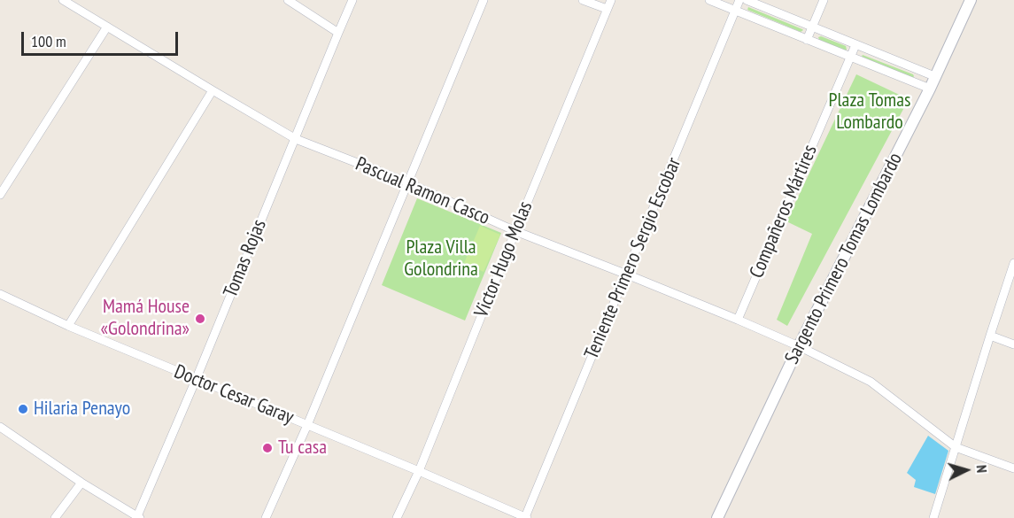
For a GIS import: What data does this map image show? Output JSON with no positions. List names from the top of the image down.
{
  "streets": {
    "street": [
      "Pascual Ramon Casco",
      "Compañeros Mártires",
      "Tomas Rojas",
      "Teniente Primero Sergio Escobar",
      "Sargento Primero Tomas Lombardo",
      "Victor Hugo Molas",
      "Doctor Cesar Garay"
    ]
  },
  "crossings": [
    ["Pascual Ramon Casco", "Compañeros Mártires"],
    ["Pascual Ramon Casco", "Tomas Rojas"],
    ["Pascual Ramon Casco", "Teniente Primero Sergio Escobar"],
    ["Pascual Ramon Casco", "Sargento Primero Tomas Lombardo"],
    ["Pascual Ramon Casco", "Victor Hugo Molas"],
    ["Tomas Rojas", "Doctor Cesar Garay"],
    ["Teniente Primero Sergio Escobar", "Doctor Cesar Garay"],
    ["Victor Hugo Molas", "Doctor Cesar Garay"]
  ],
  "parks": ["Plaza Tomas Lombardo", "Plaza Villa Golondrina"],
  "places": ["Mamá House «Golondrina»", "Hilaria Penayo", "Tu casa"],
  "scale_bar": "100 m",
  "north": "right"
}
